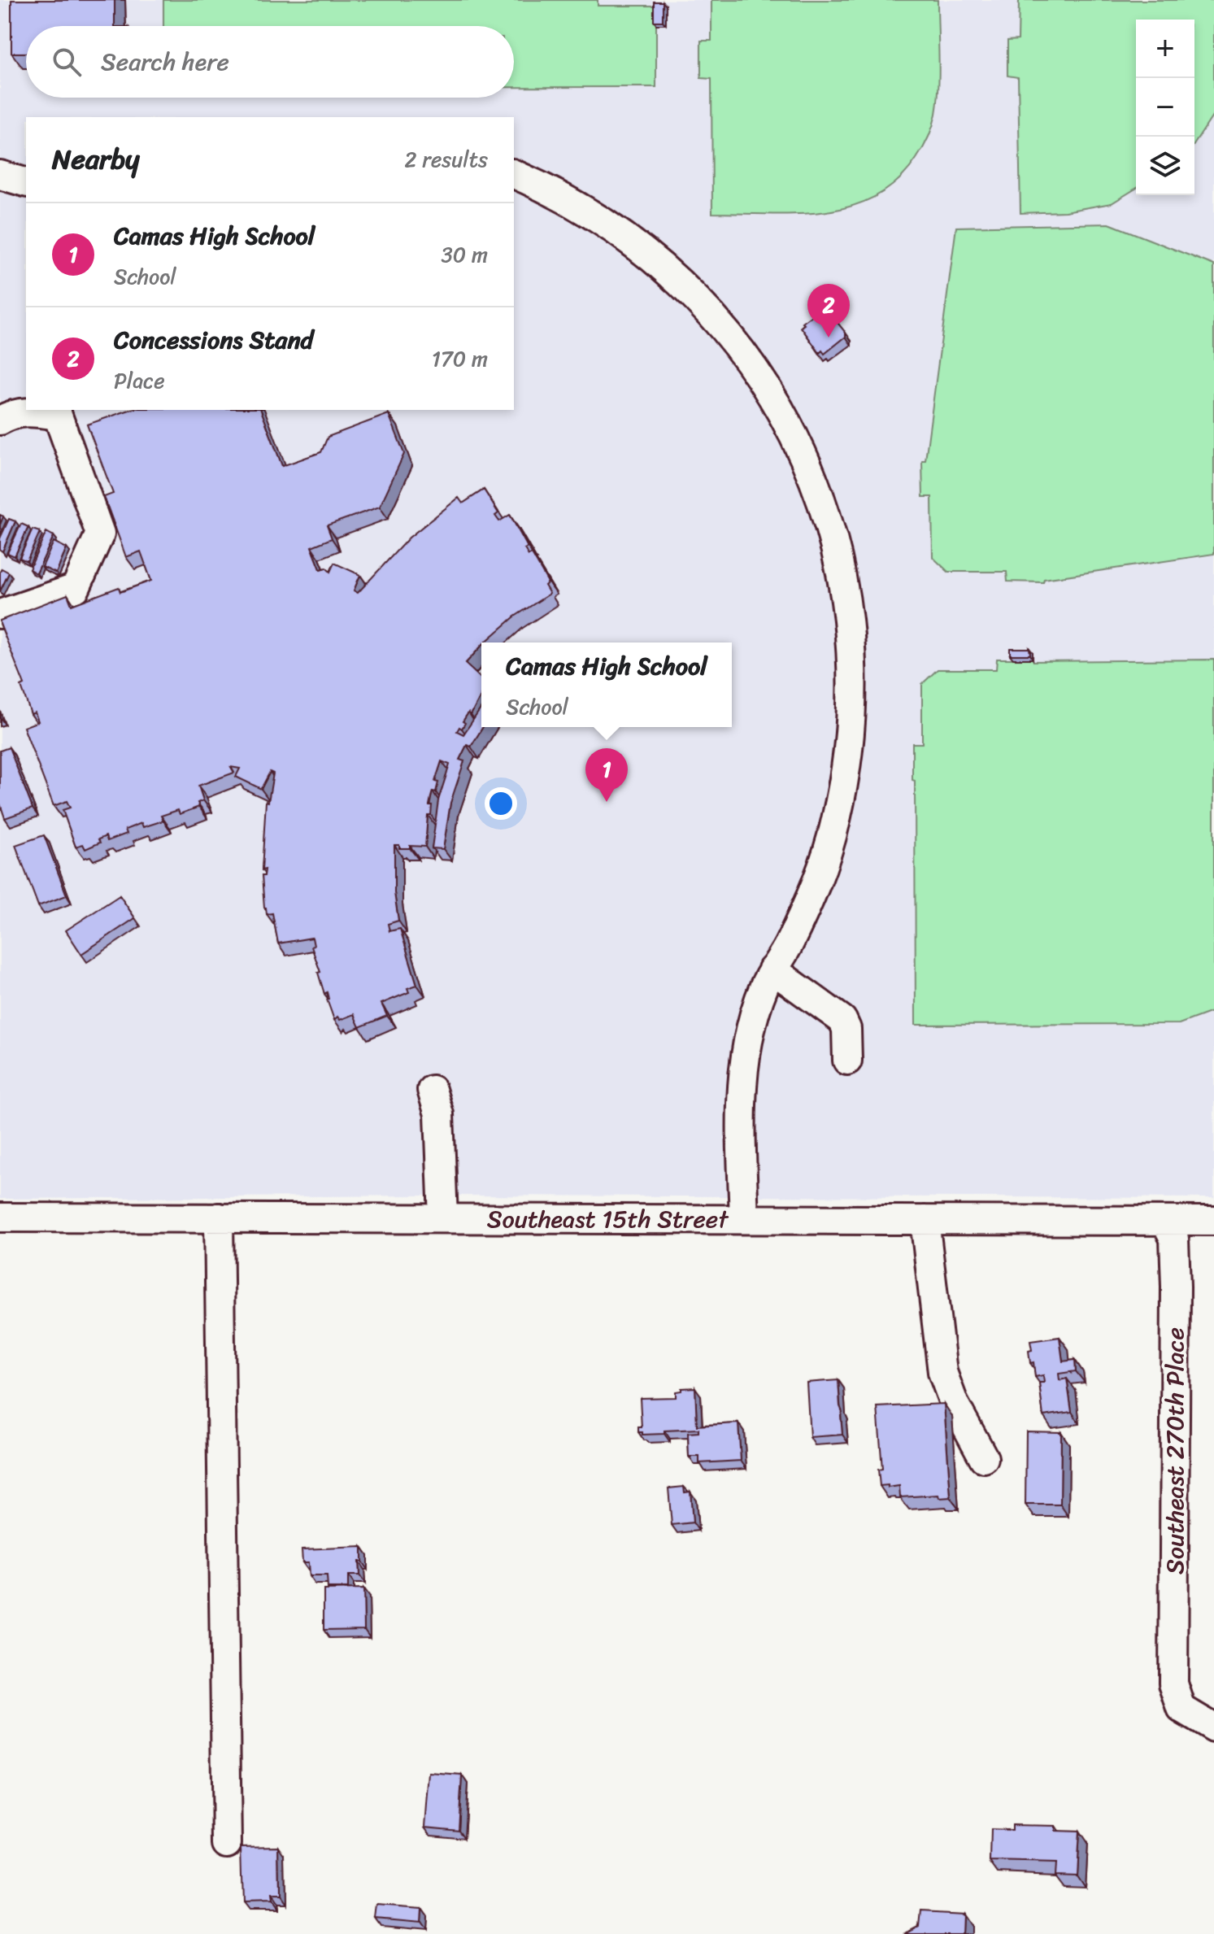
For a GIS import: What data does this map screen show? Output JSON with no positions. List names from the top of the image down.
{
  "streets": {
    "street": ["Southeast 15th Street", "Southeast 270th Place"]
  },
  "crossings": [
    ["Southeast 15th Street", "Southeast 270th Place"]
  ],
  "page": {
    "map_buttons": ["+", "−"],
    "search": "Search here",
    "heading": ["Nearby", "2 results"],
    "list": [
      {
        "mark": "1",
        "name": "Camas High School",
        "note": "School",
        "value": "30 m"
      },
      {
        "mark": "2",
        "name": "Concessions Stand",
        "note": "Place",
        "value": "170 m"
      }
    ],
    "pins": ["2", "1"],
    "popup": ["Camas High School", "School"]
  }
}
